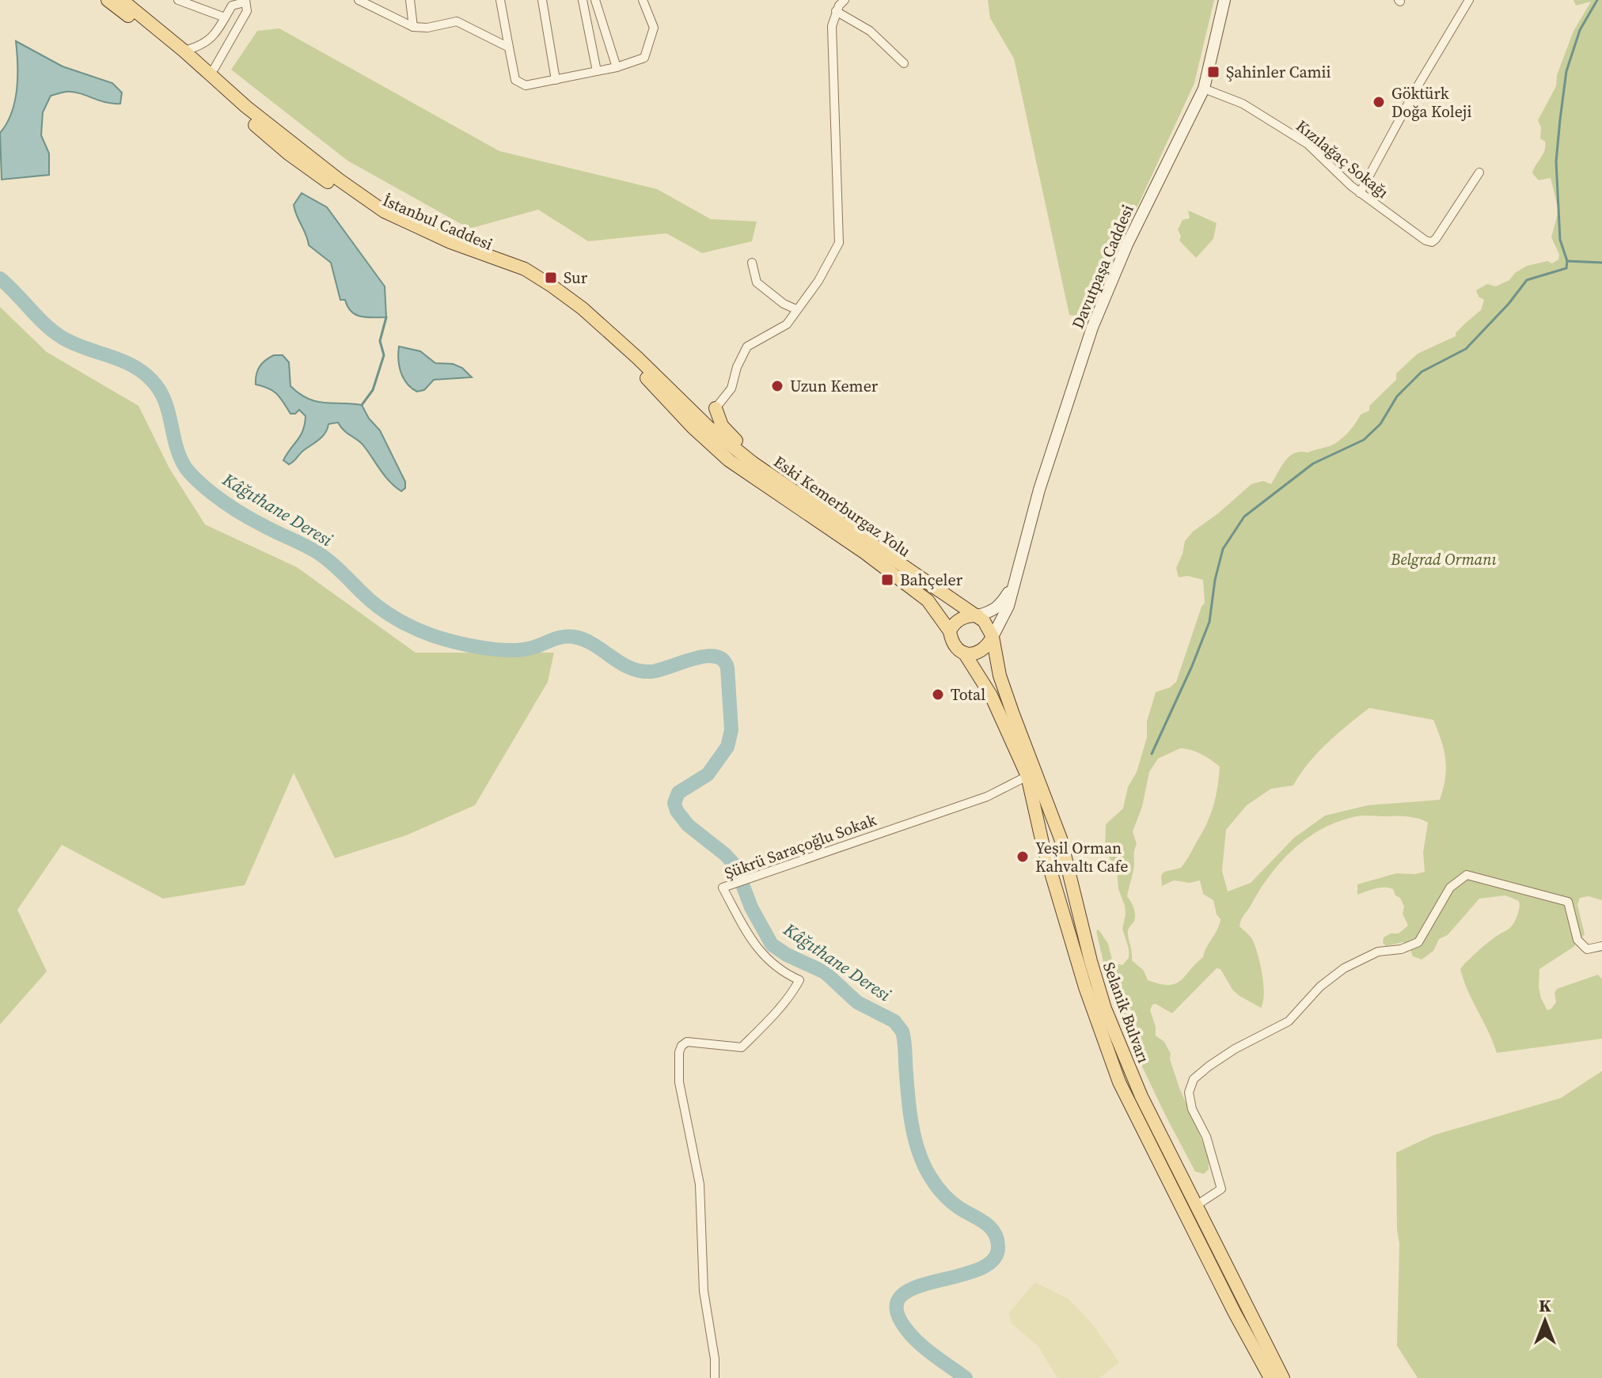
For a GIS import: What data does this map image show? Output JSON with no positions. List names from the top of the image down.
{
  "streets": {
    "main road": ["İstanbul Caddesi", "Eski Kemerburgaz Yolu", "Selanik Bulvarı"],
    "street": ["Kızılağaç Sokağı", "Davutpaşa Caddesi", "Şükrü Saraçoğlu Sokak"]
  },
  "crossings": [
    ["Kızılağaç Sokağı", "Davutpaşa Caddesi"],
    ["İstanbul Caddesi", "Eski Kemerburgaz Yolu"],
    ["Davutpaşa Caddesi", "Eski Kemerburgaz Yolu"],
    ["Davutpaşa Caddesi", "Selanik Bulvarı"],
    ["Eski Kemerburgaz Yolu", "Selanik Bulvarı"],
    ["Şükrü Saraçoğlu Sokak", "Selanik Bulvarı"]
  ],
  "water": ["Kâğıthane Deresi"],
  "parks": ["Belgrad Ormanı"],
  "places": {
    "transit": ["Şahinler Camii", "Sur", "Bahçeler"],
    "other": [
      "Göktürk Doğa Koleji",
      "Uzun Kemer",
      "Total",
      "Yeşil Orman Kahvaltı Cafe"
    ]
  },
  "north": "top"
}
